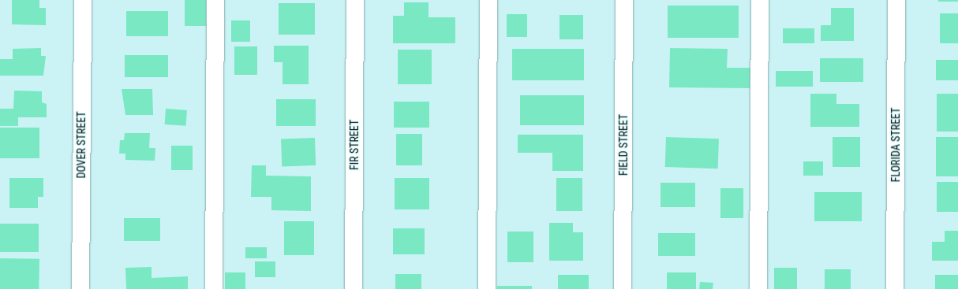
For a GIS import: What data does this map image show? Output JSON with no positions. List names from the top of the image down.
{
  "streets": {
    "street": [
      "DOVER STREET",
      "FIR STREET",
      "FIELD STREET",
      "FLORIDA STREET"
    ]
  }
}
